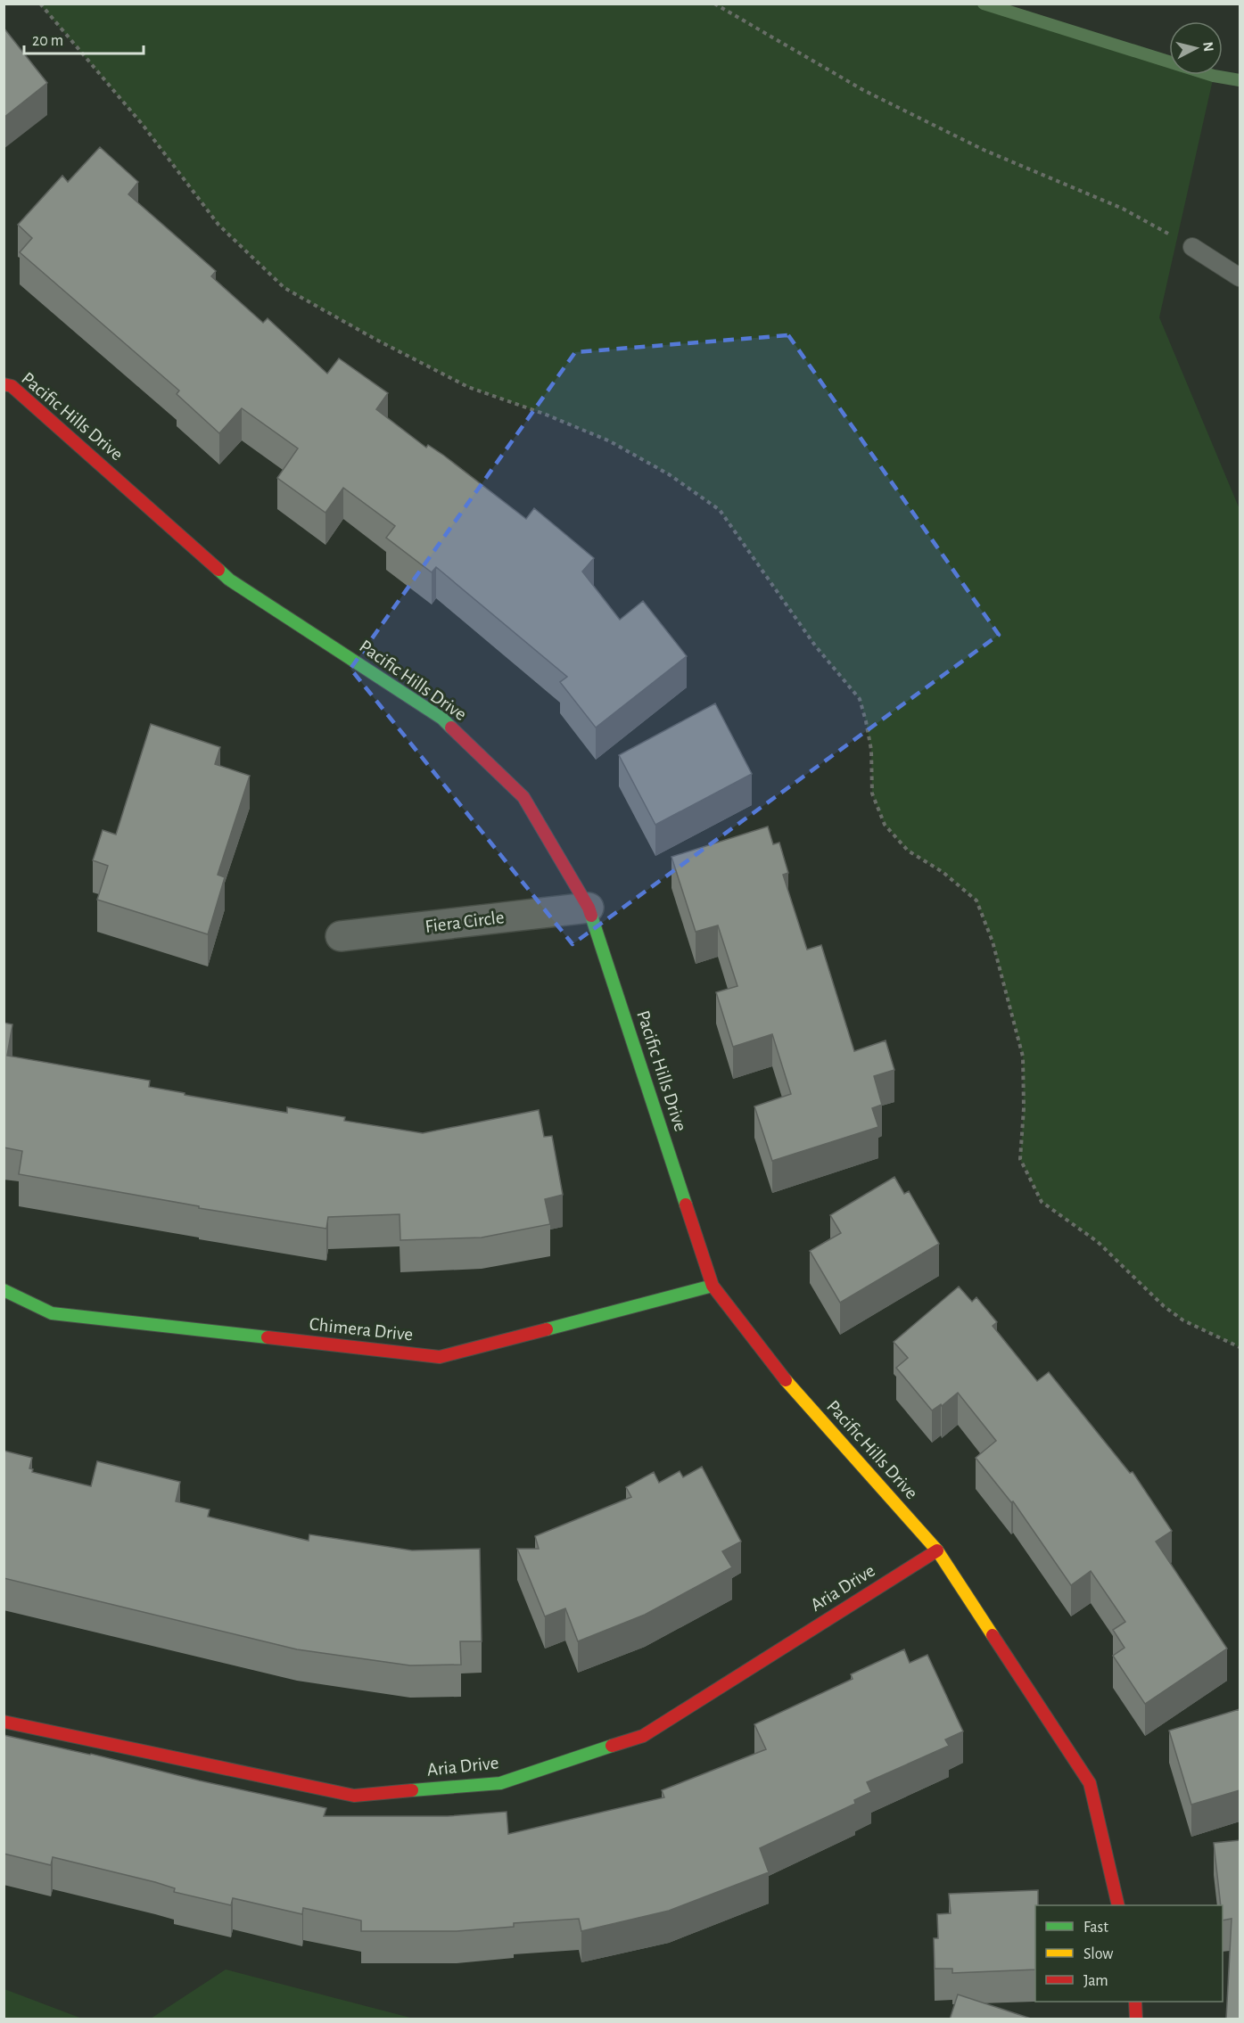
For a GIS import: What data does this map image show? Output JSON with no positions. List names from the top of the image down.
{
  "streets": {
    "street": [
      "Pacific Hills Drive",
      "Fiera Circle",
      "Chimera Drive",
      "Aria Drive"
    ]
  },
  "crossings": [
    ["Pacific Hills Drive", "Fiera Circle"],
    ["Pacific Hills Drive", "Chimera Drive"],
    ["Pacific Hills Drive", "Aria Drive"]
  ],
  "legend": ["Fast", "Slow", "Jam"],
  "scale_bar": "20 m",
  "north": "right"
}
